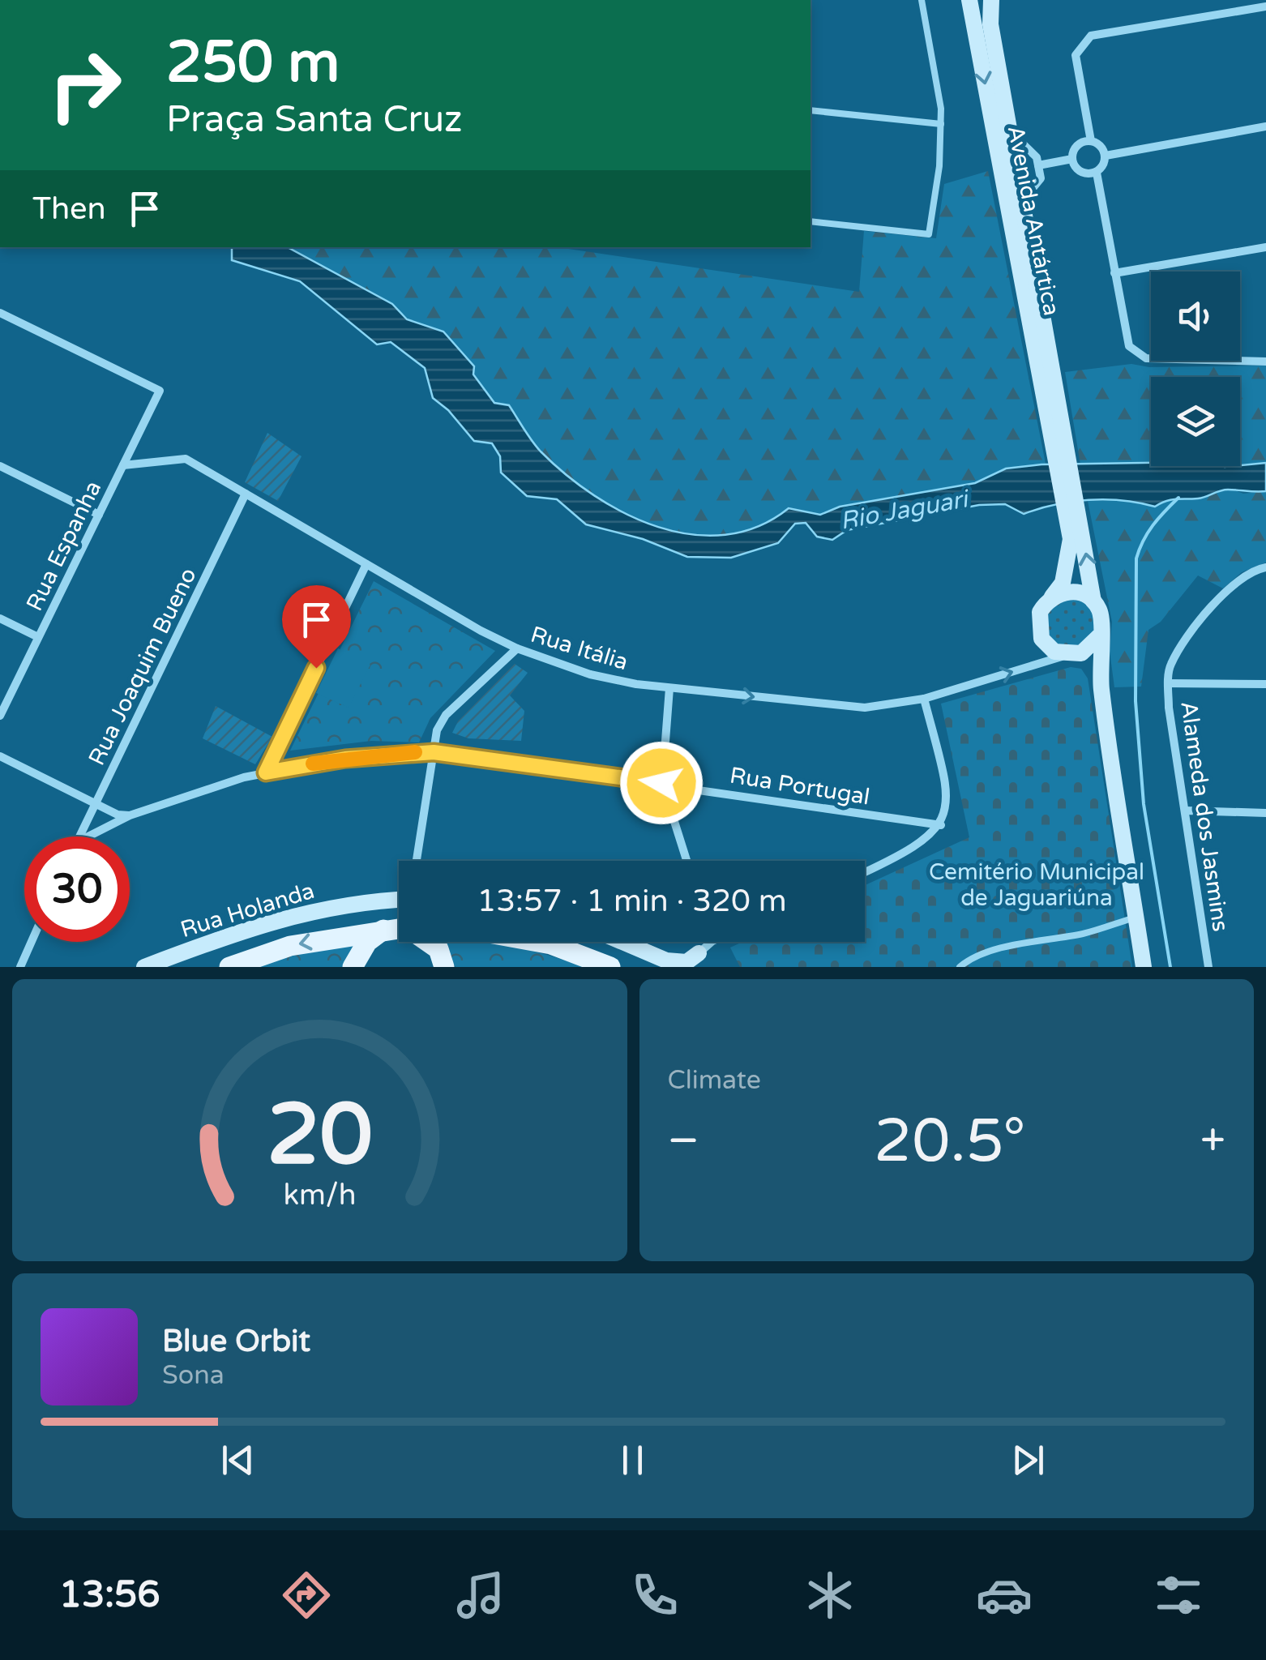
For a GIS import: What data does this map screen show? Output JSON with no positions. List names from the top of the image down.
{
  "streets": {
    "street": [
      "Avenida Antártica",
      "Rua Espanha",
      "Rua Itália",
      "Rua Joaquim Bueno",
      "Rua Portugal",
      "Alameda dos Jasmins",
      "Rua Holanda"
    ]
  },
  "crossings": [
    ["Rua Espanha", "Rua Itália"],
    ["Rua Itália", "Rua Joaquim Bueno"]
  ],
  "one_way": ["Rua Itália"],
  "water": ["Rio Jaguari"],
  "parks": ["Cemitério Municipal de Jaguariúna"],
  "page": {
    "turn": ["250 m", "Praça Santa Cruz"],
    "then": "Then",
    "limit": "30",
    "trip": "13:57 · 1 min · 320 m",
    "tile": "Climate",
    "heat": ["−", "20.5°", "+"],
    "song": ["Blue Orbit", "Sona"],
    "tabs": "13:56",
    "gauge": ["20", "km/h"]
  }
}
